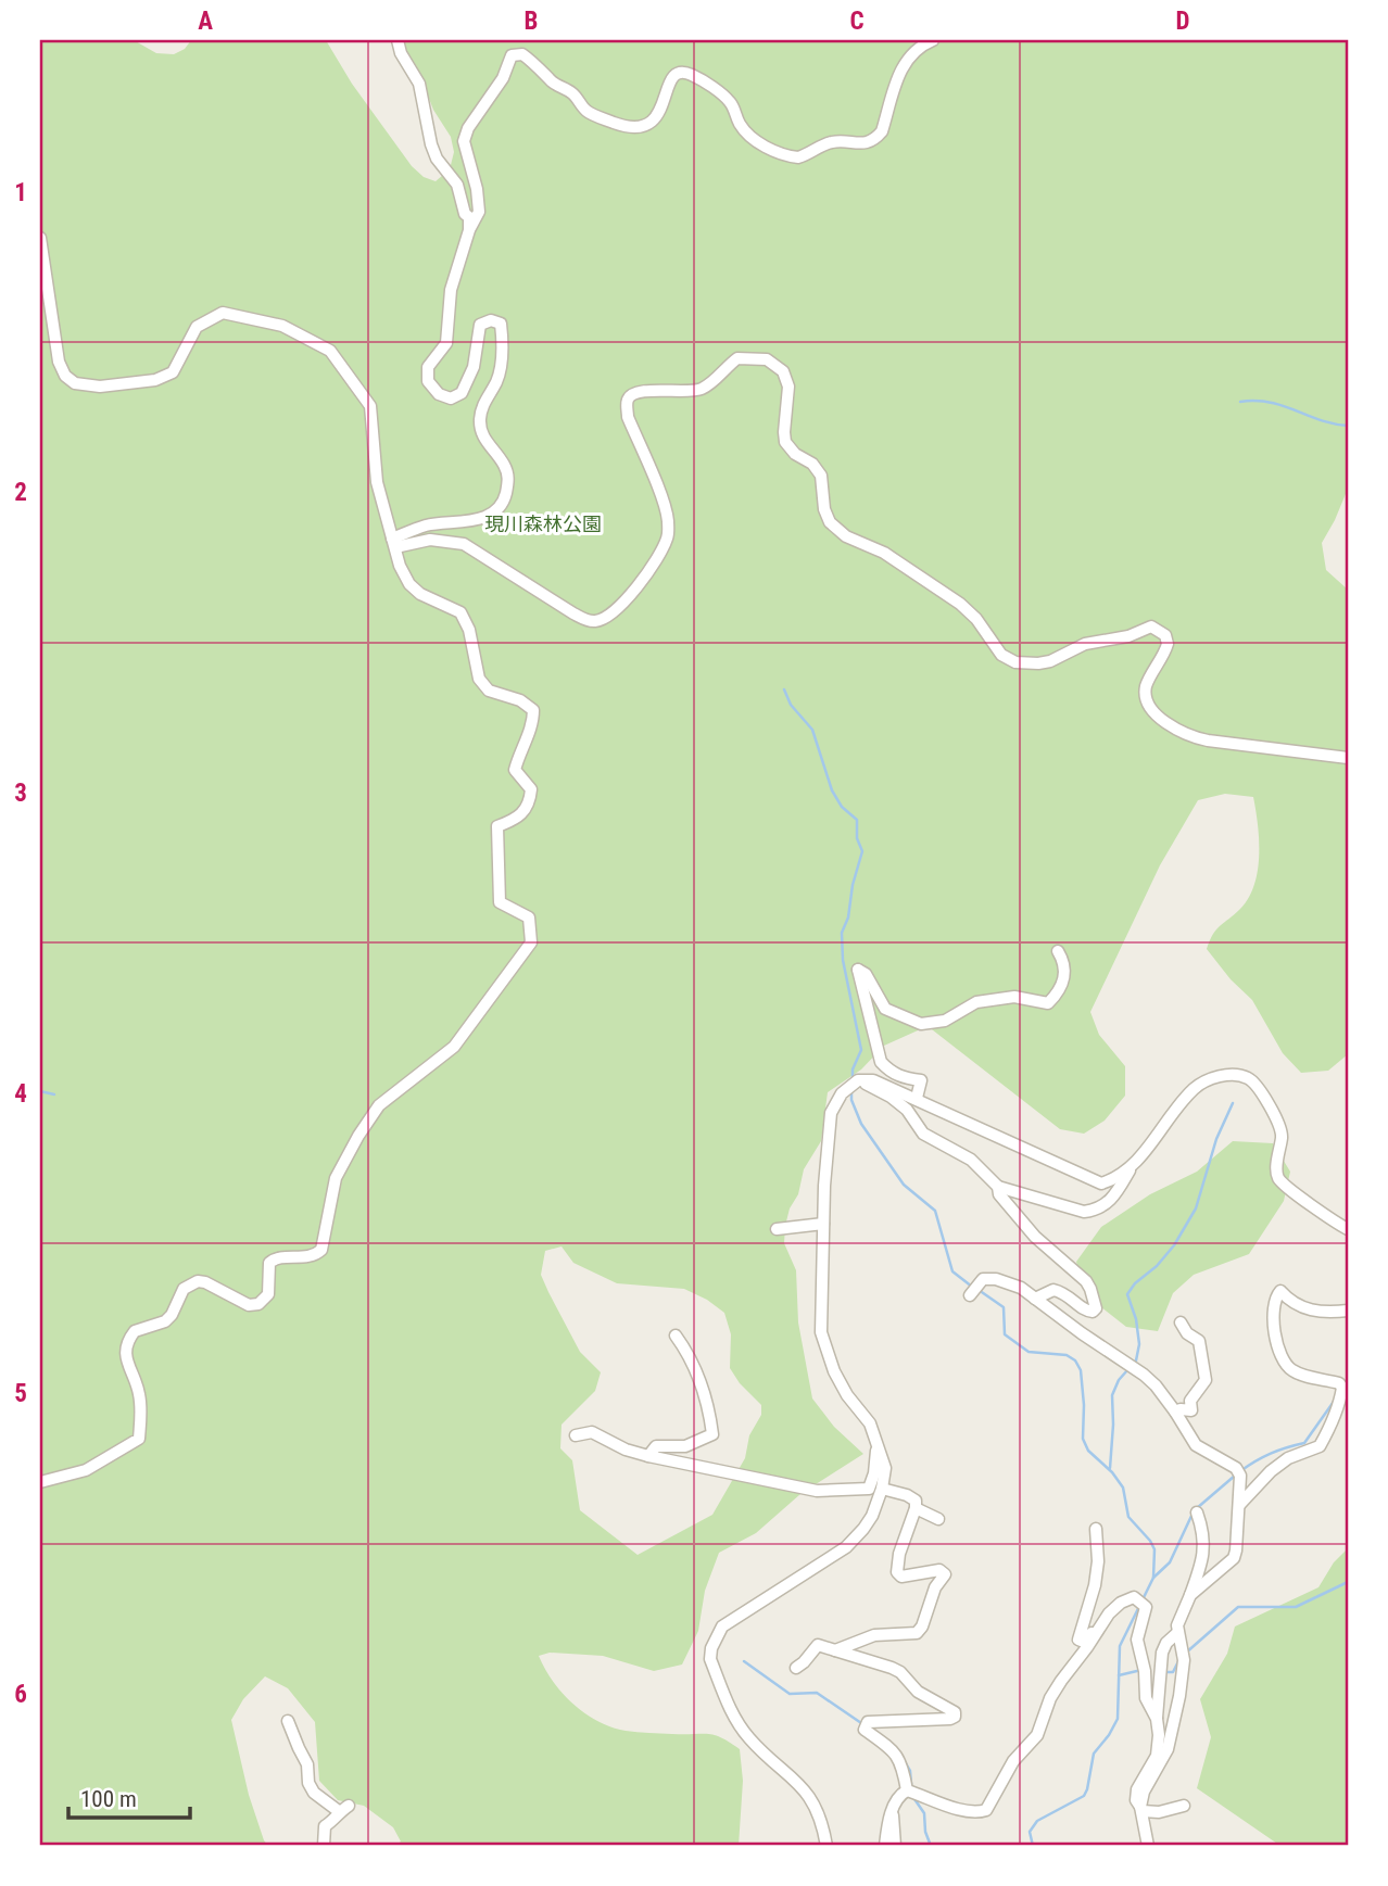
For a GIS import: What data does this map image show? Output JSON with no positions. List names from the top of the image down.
{
  "parks": ["現川森林公園"],
  "scale_bar": "100 m",
  "grid": {
    "columns": [
      "A",
      "B",
      "C",
      "D"
    ],
    "rows": [
      "1",
      "2",
      "3",
      "4",
      "5",
      "6"
    ]
  }
}
